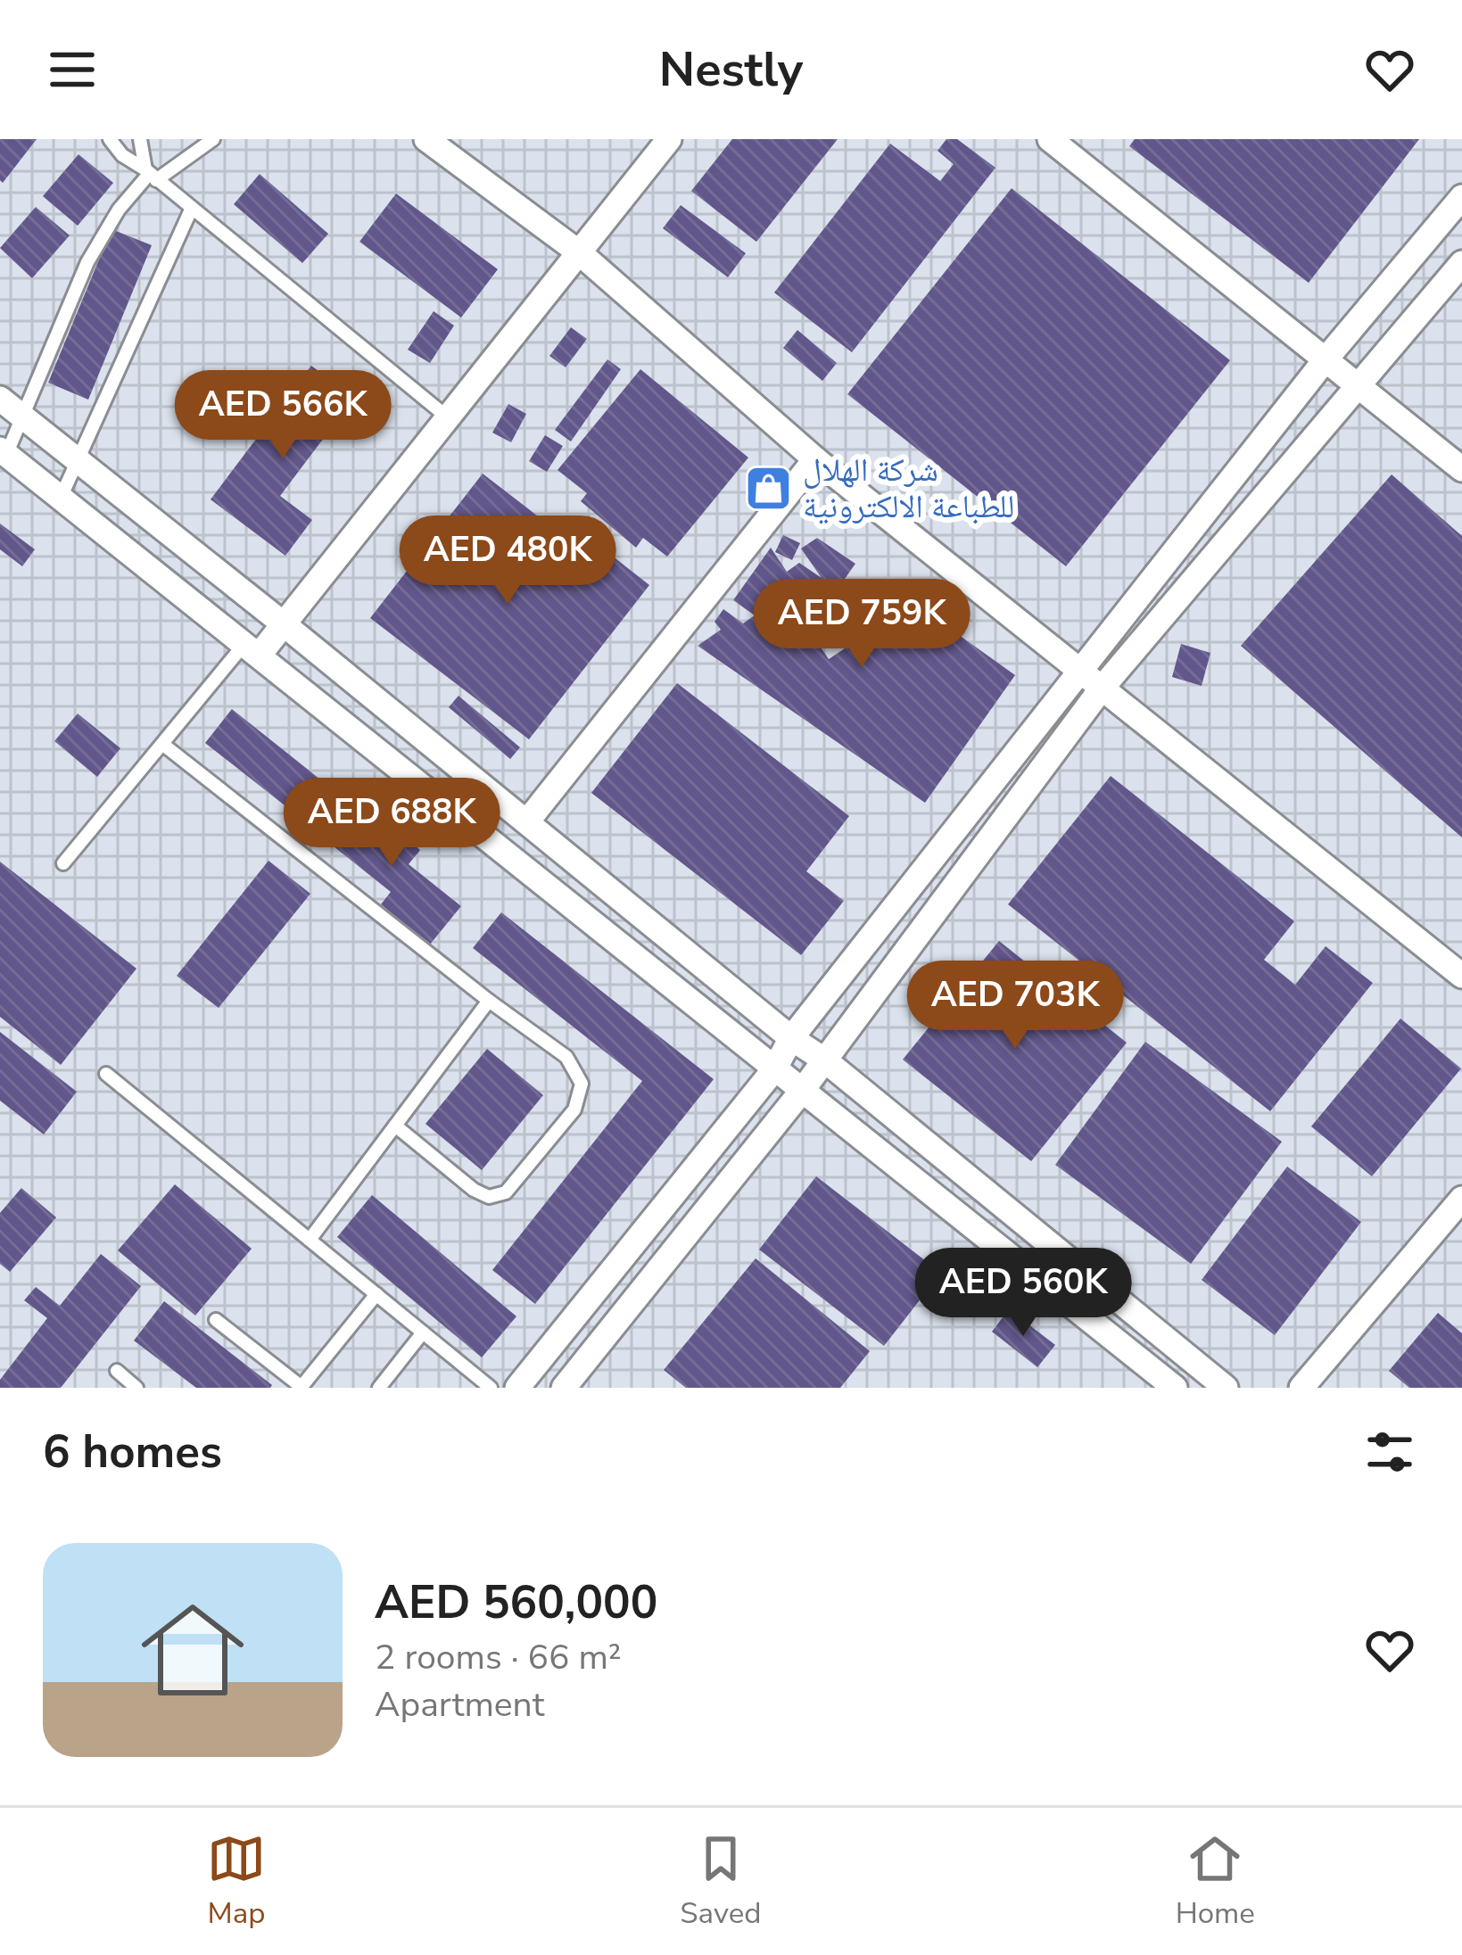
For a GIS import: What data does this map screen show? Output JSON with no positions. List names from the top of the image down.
{
  "places": {
    "shop": ["شركة الهلال للطباعة الالكترونية"]
  },
  "page": {
    "header": "Nestly",
    "price": [
      "AED 566K",
      "AED 480K",
      "AED 759K",
      "AED 688K",
      "AED 703K",
      "AED 560K"
    ],
    "heading": "6 homes",
    "list": [
      {
        "name": "AED 560,000",
        "note": "2 rooms · 66 m² · Apartment"
      }
    ],
    "tabs": ["Map", "Saved", "Home"]
  }
}
